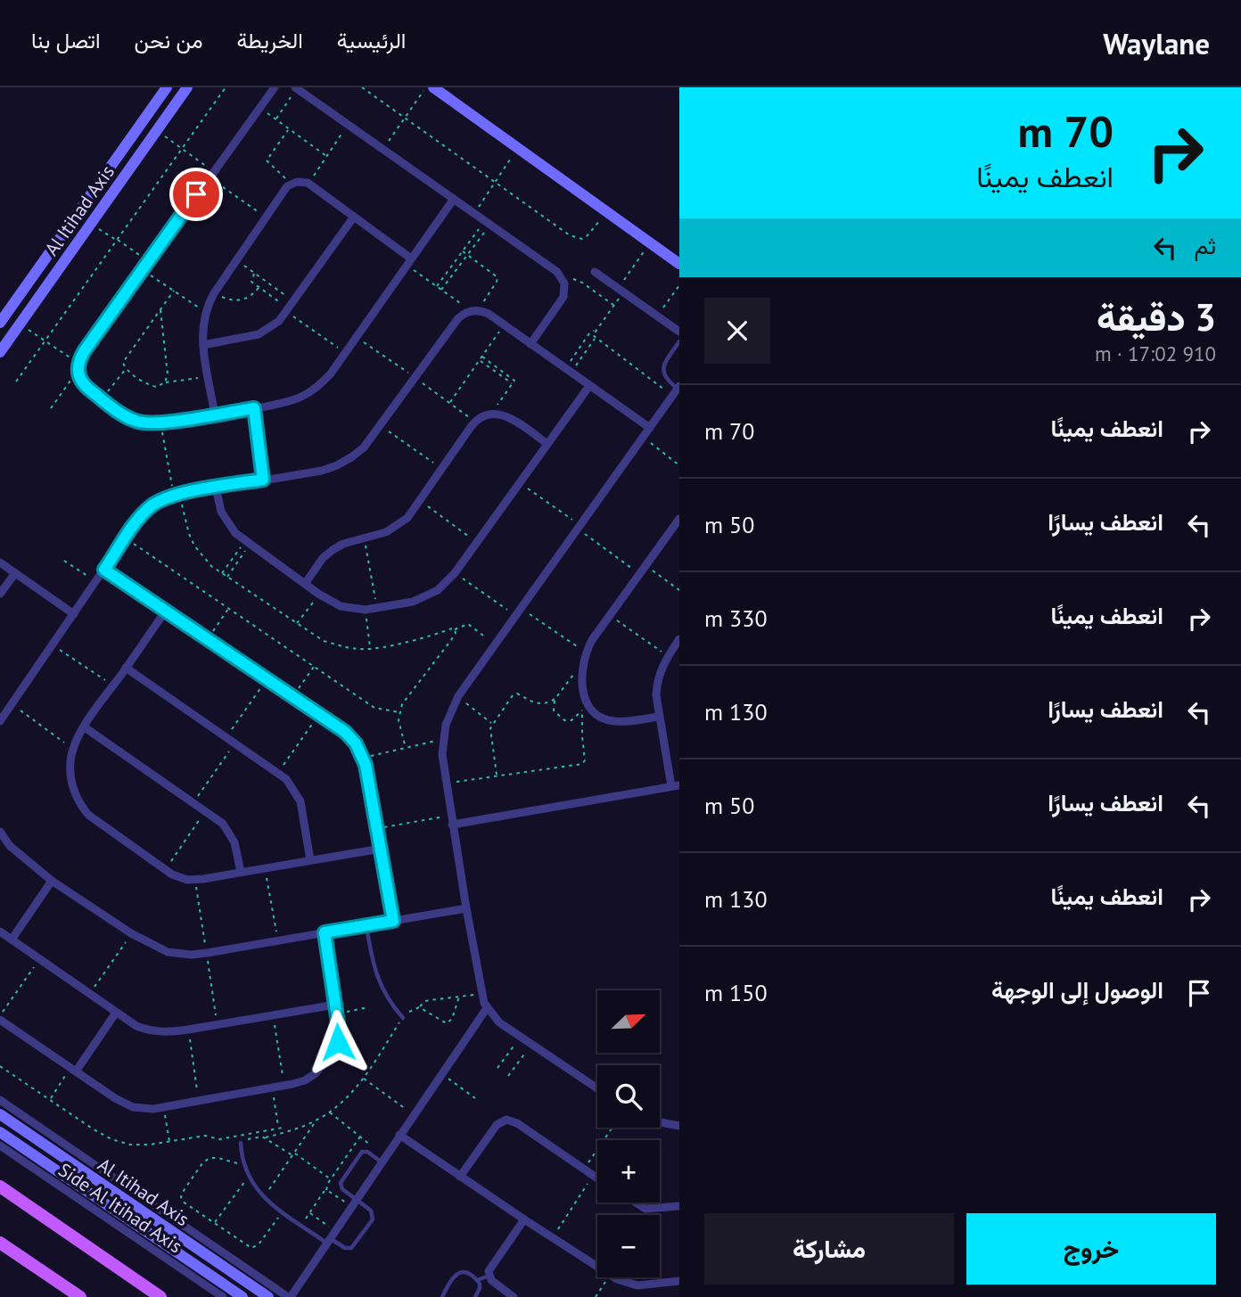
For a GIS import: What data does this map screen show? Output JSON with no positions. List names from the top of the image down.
{
  "streets": {
    "street": ["Al Itihad Axis", "Side Al Itihad Axis"]
  },
  "crossings": [
    ["Al Itihad Axis", "Side Al Itihad Axis"]
  ],
  "north": "top right",
  "page": {
    "header": "Waylane",
    "nav": [
      "الرئيسية",
      "الخريطة",
      "من نحن",
      "اتصل بنا"
    ],
    "turn": ["70 m", "انعطف يمينًا"],
    "then": "ثم",
    "heading": ["3 دقيقة", "910 m · 17:02"],
    "list": [
      {
        "name": "انعطف يمينًا",
        "value": "70 m"
      },
      {
        "name": "انعطف يسارًا",
        "value": "50 m"
      },
      {
        "name": "انعطف يمينًا",
        "value": "330 m"
      },
      {
        "name": "انعطف يسارًا",
        "value": "130 m"
      },
      {
        "name": "انعطف يسارًا",
        "value": "50 m"
      },
      {
        "name": "انعطف يمينًا",
        "value": "130 m"
      },
      {
        "name": "الوصول إلى الوجهة",
        "value": "150 m"
      }
    ],
    "map_buttons": ["+", "−"],
    "buttons": ["خروج", "مشاركة"]
  }
}
